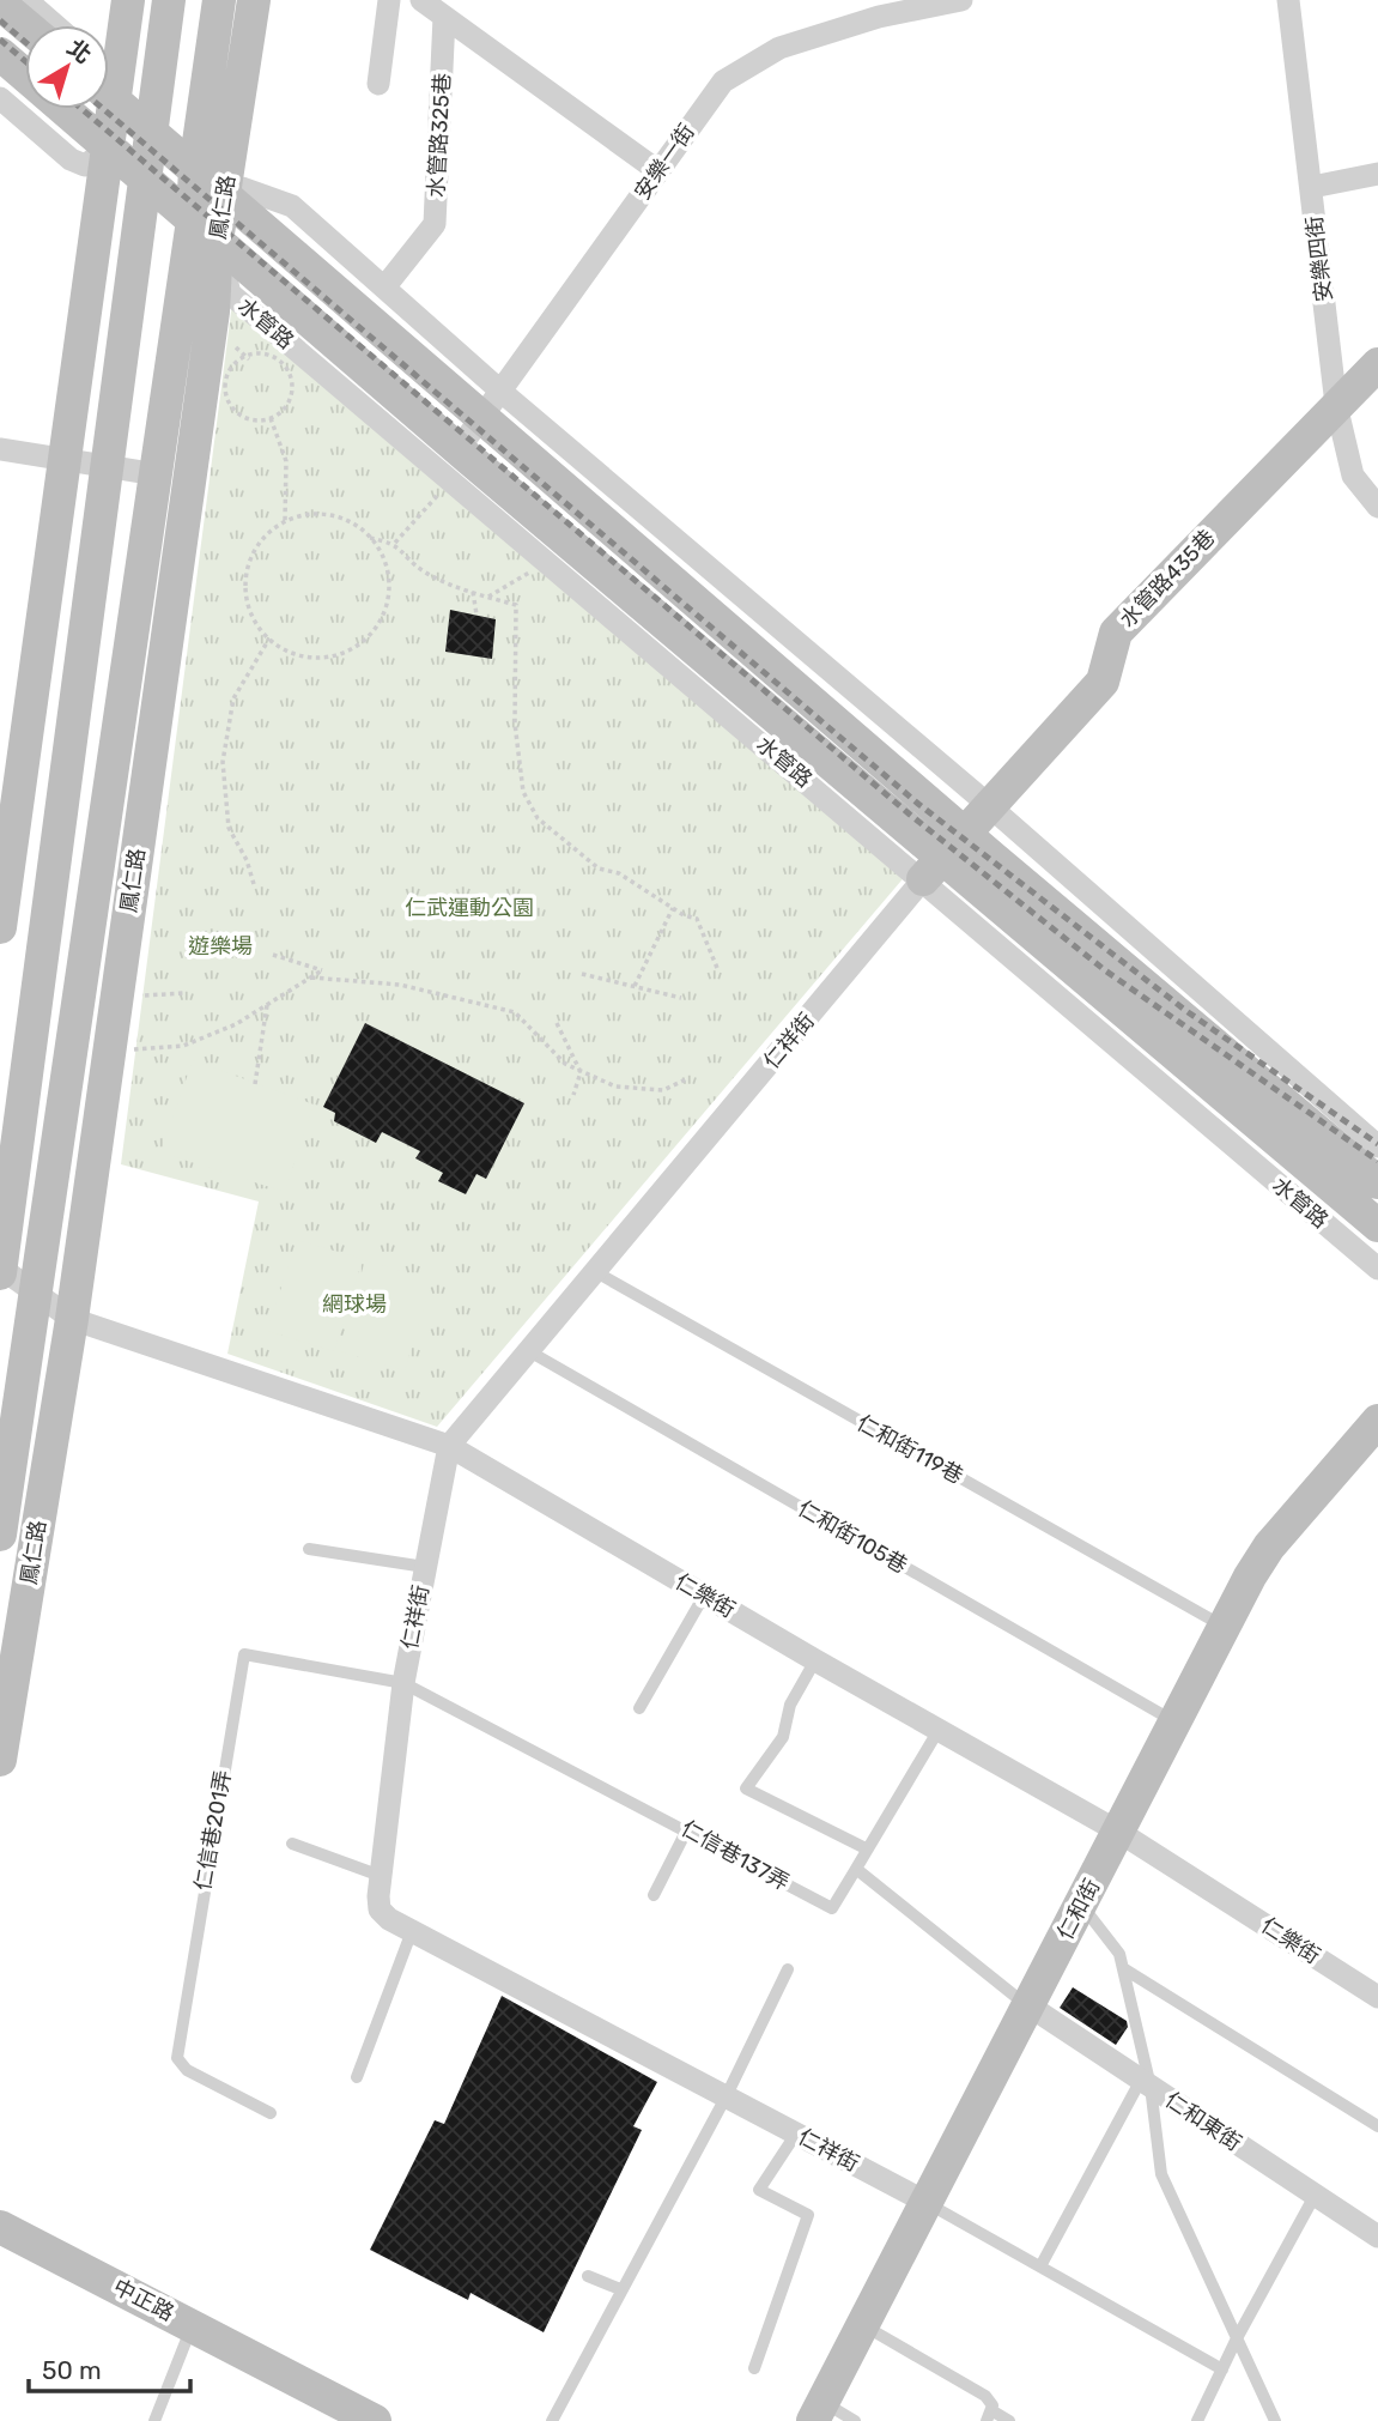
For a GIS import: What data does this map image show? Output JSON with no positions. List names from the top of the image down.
{
  "streets": {
    "street": [
      "水管路325巷",
      "安樂一街",
      "鳳仁路",
      "安樂四街",
      "水管路",
      "水管路435巷",
      "仁祥街",
      "仁樂街",
      "仁和街",
      "仁和東街",
      "中正路"
    ],
    "lane": [
      "仁和街119巷",
      "仁和街105巷",
      "仁信巷201弄",
      "仁信巷137弄"
    ]
  },
  "crossings": [
    ["安樂一街", "水管路"],
    ["鳳仁路", "水管路"],
    ["鳳仁路", "仁樂街"],
    ["安樂四街", "水管路435巷"],
    ["水管路", "水管路435巷"],
    ["水管路", "仁祥街"],
    ["水管路435巷", "仁祥街"],
    ["仁祥街", "仁和街119巷"],
    ["仁祥街", "仁和街105巷"],
    ["仁祥街", "仁樂街"],
    ["仁祥街", "仁信巷201弄"],
    ["仁祥街", "仁信巷137弄"],
    ["仁祥街", "仁和街"],
    ["仁和街119巷", "仁和街"],
    ["仁和街105巷", "仁和街"],
    ["仁樂街", "仁和街"],
    ["仁信巷201弄", "仁信巷137弄"],
    ["仁和街", "仁和東街"]
  ],
  "parks": ["仁武運動公園", "遊樂場", "網球場"],
  "scale_bar": "50 m",
  "north": "top right"
}
